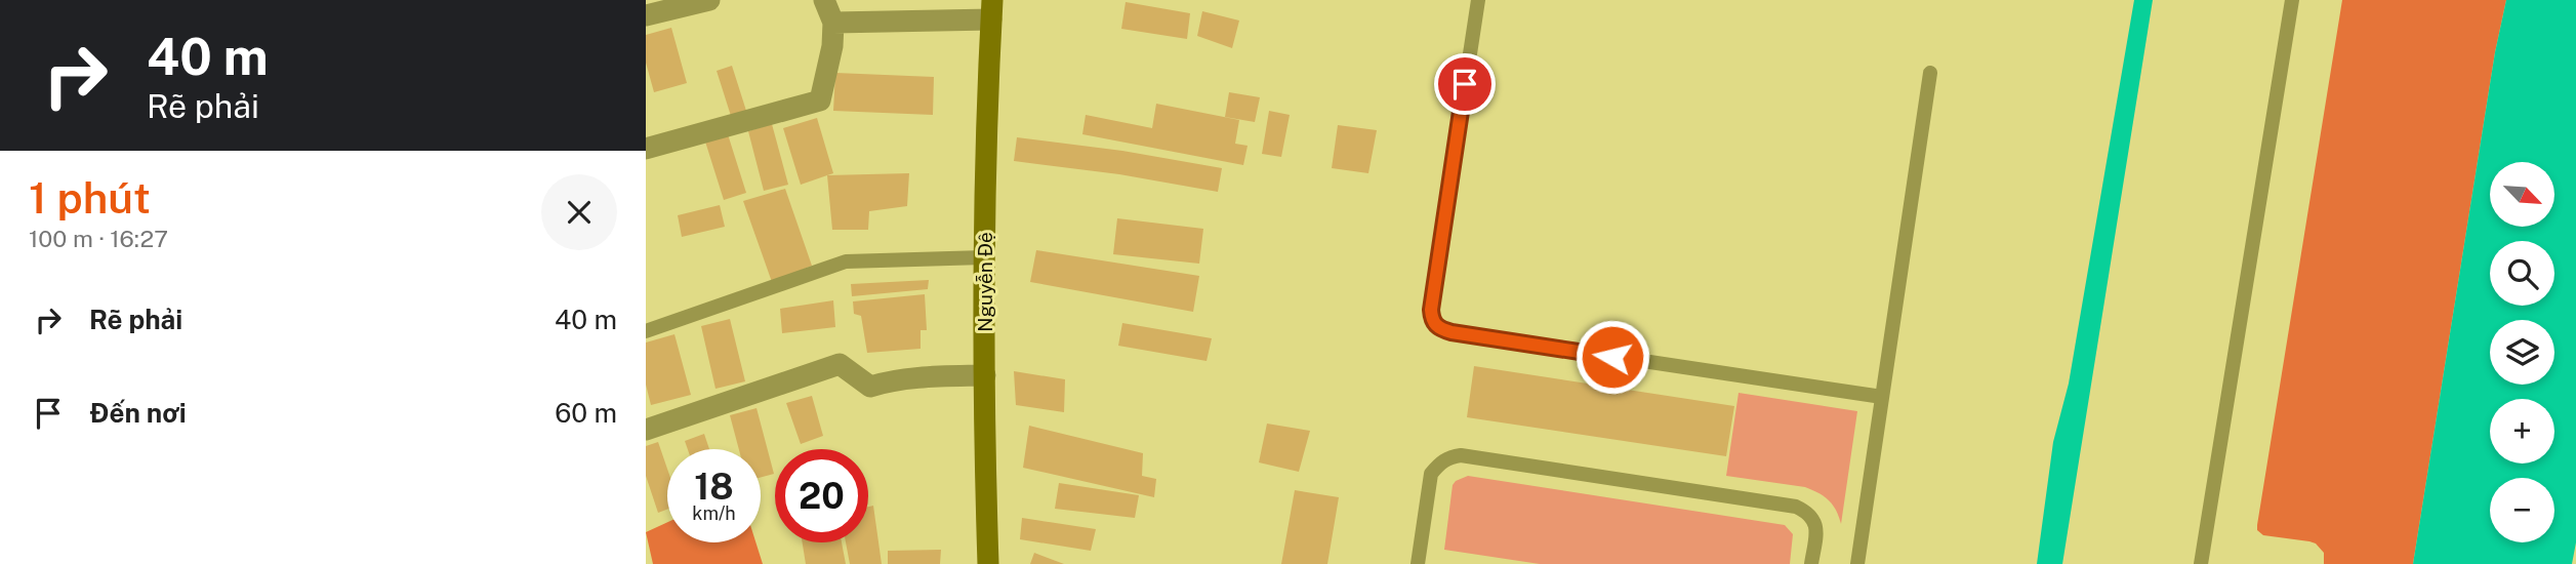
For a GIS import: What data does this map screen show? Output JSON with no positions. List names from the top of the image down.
{
  "streets": {
    "street": ["Nguyễn Đệ"]
  },
  "north": "bottom right",
  "page": {
    "turn": ["40 m", "Rẽ phải"],
    "heading": ["1 phút", "100 m · 16:27"],
    "map_buttons": ["+", "−"],
    "list": [
      {
        "name": "Rẽ phải",
        "value": "40 m"
      },
      {
        "name": "Đến nơi",
        "value": "60 m"
      }
    ],
    "speed": "18 km/h",
    "limit": "20"
  }
}
